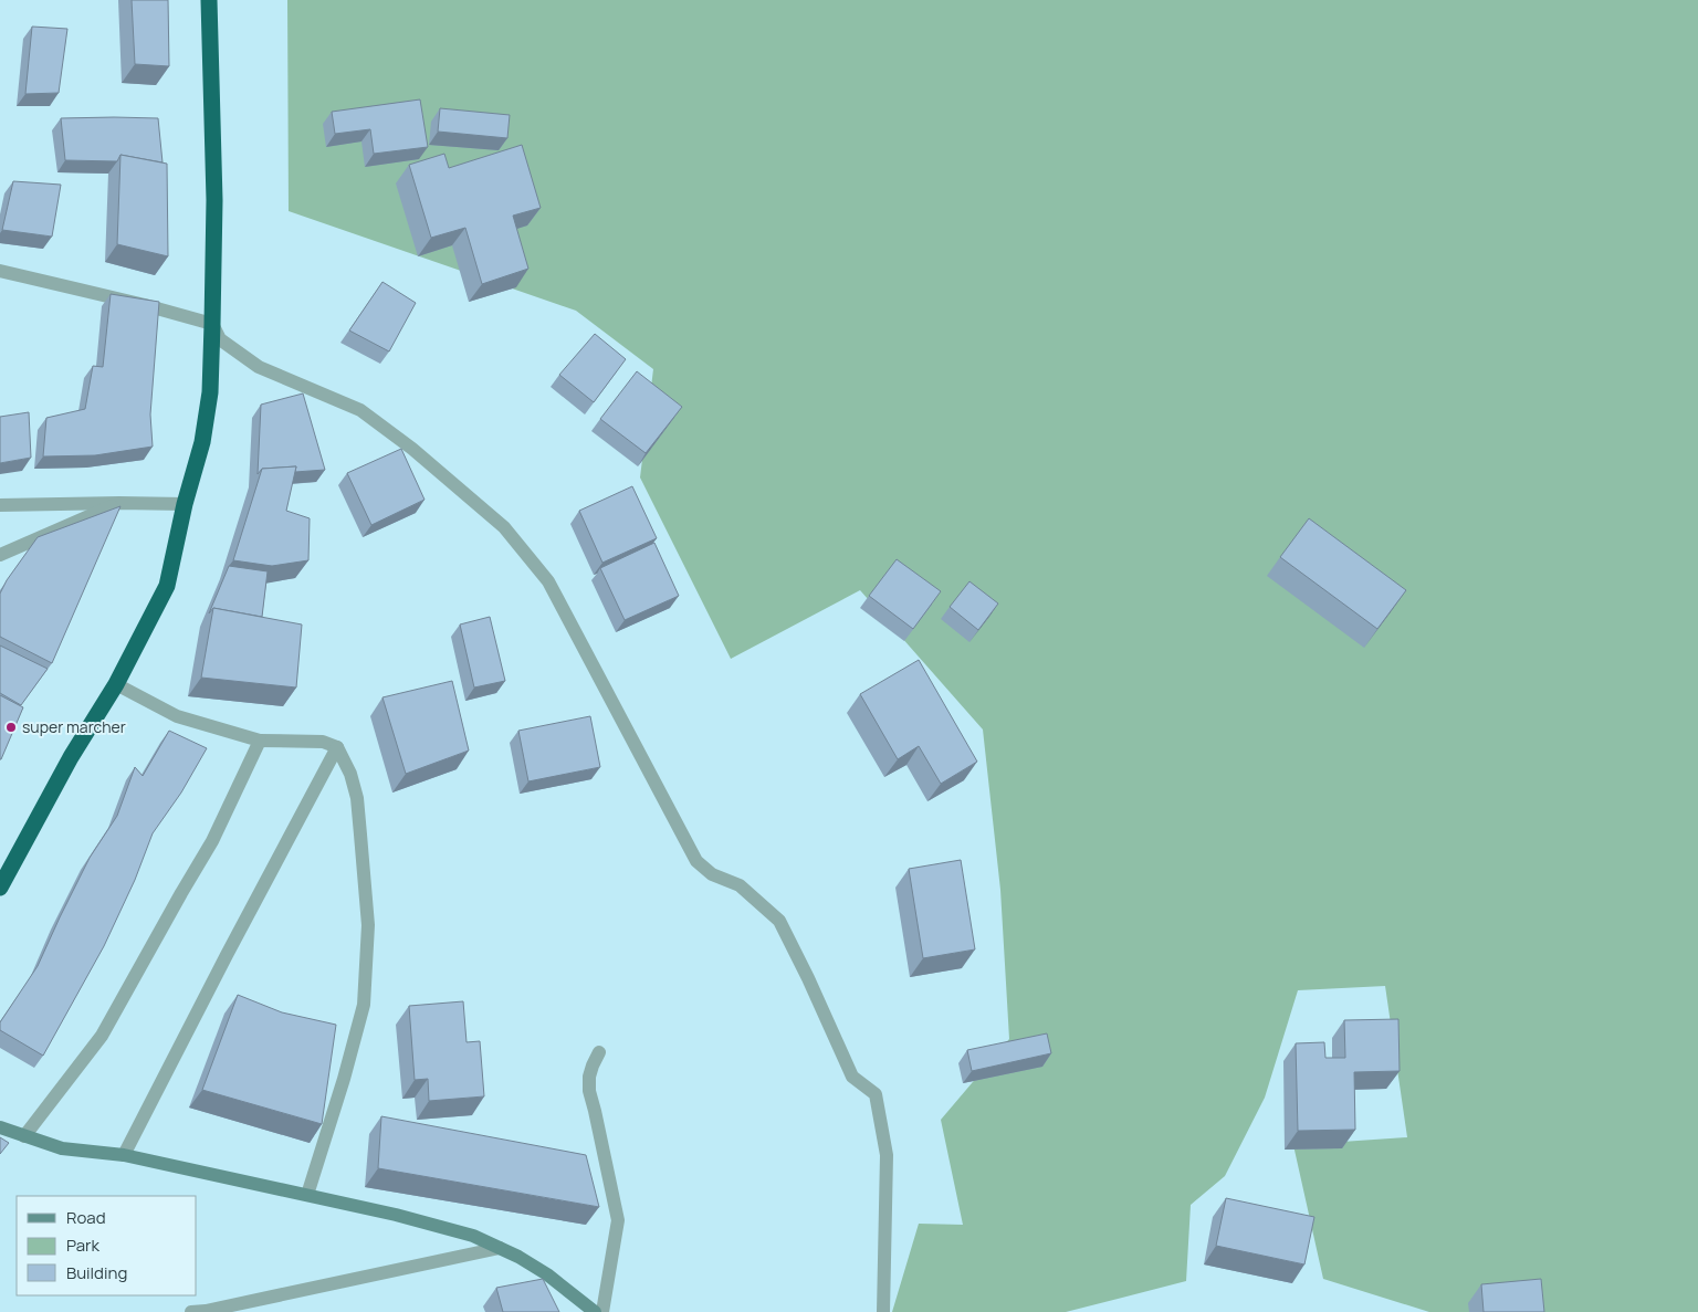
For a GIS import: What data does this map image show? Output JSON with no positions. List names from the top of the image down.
{
  "places": ["super marcher"],
  "legend": ["Road", "Park", "Building"]
}
